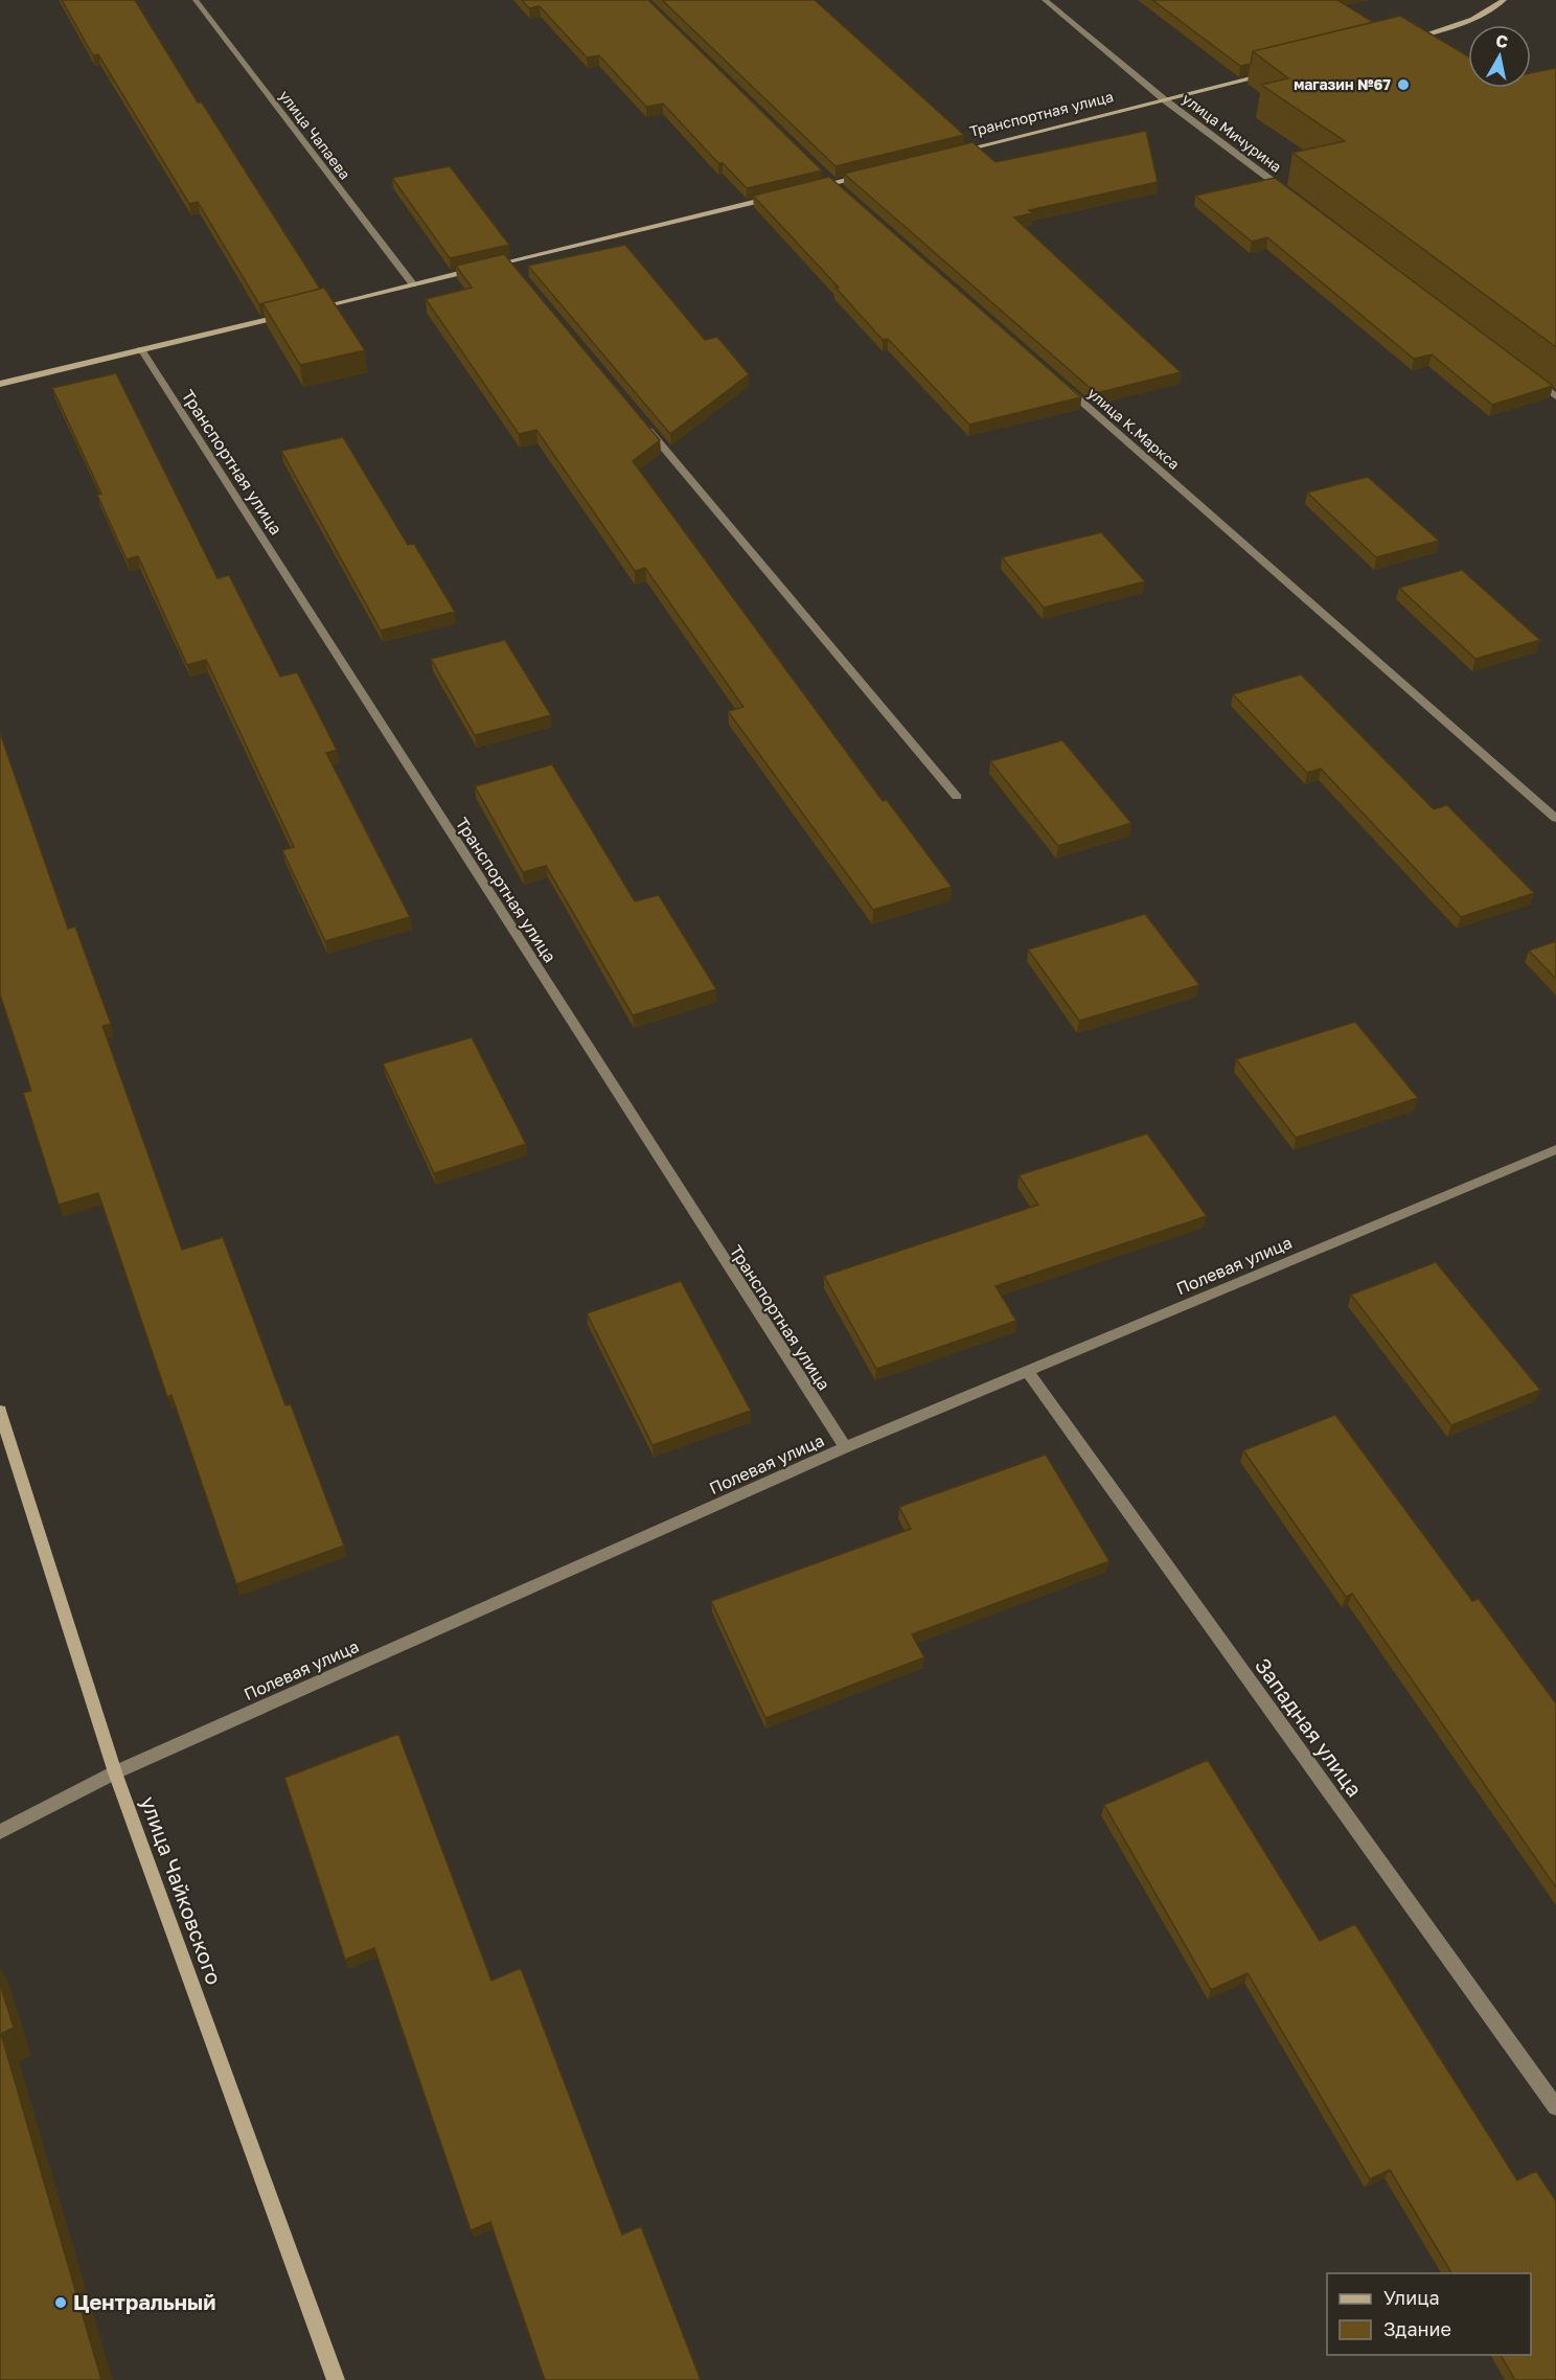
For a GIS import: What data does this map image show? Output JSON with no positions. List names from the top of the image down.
{
  "streets": {
    "street": [
      "Транспортная улица",
      "улица Мичурина",
      "улица Чапаева",
      "улица К.Маркса",
      "Полевая улица",
      "Западная улица",
      "улица Чайковского"
    ]
  },
  "crossings": [
    ["Транспортная улица", "улица Мичурина"],
    ["Транспортная улица", "Полевая улица"],
    ["Полевая улица", "Западная улица"],
    ["Полевая улица", "улица Чайковского"]
  ],
  "places": ["магазин №67", "Центральный"],
  "legend": ["Улица", "Здание"],
  "north": "top"
}
